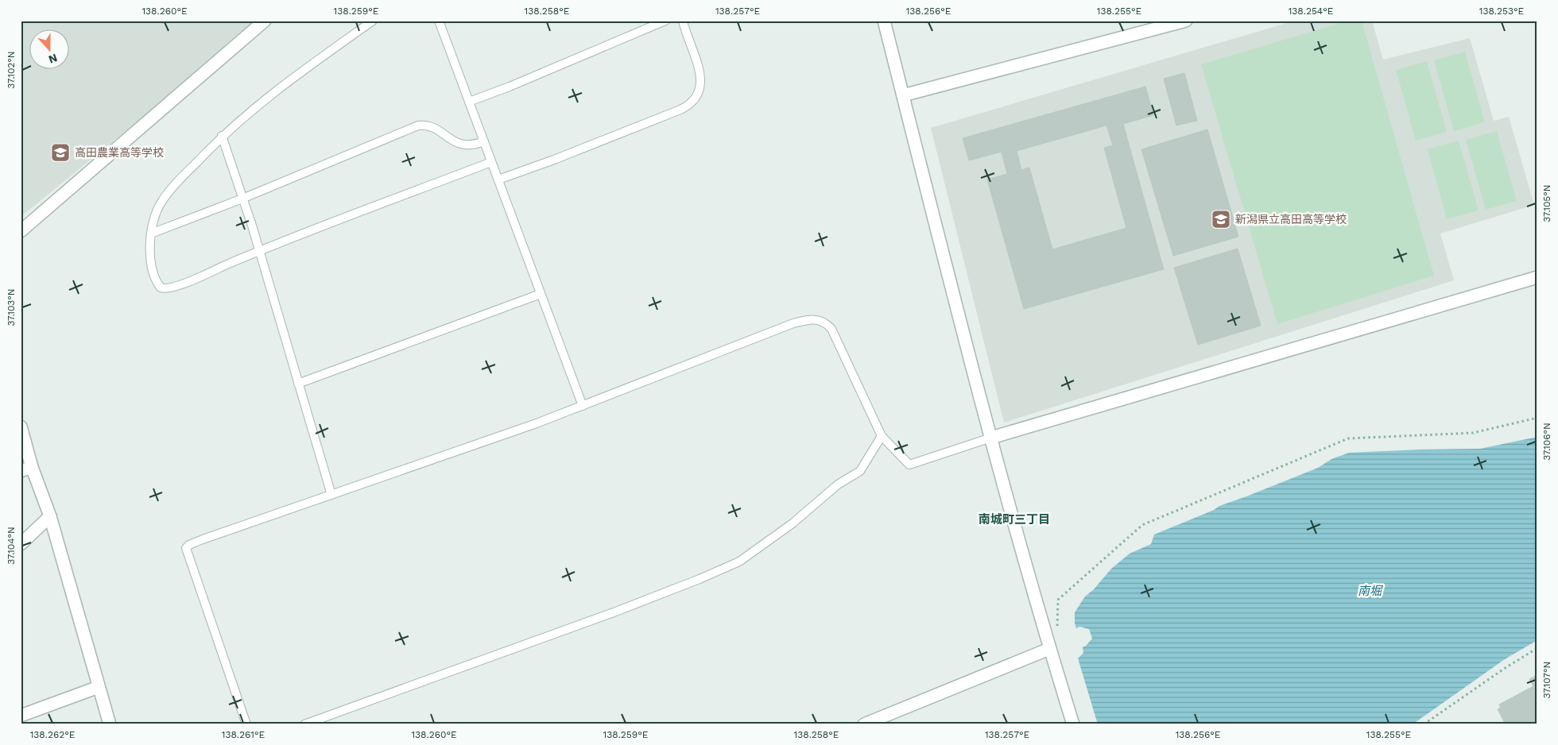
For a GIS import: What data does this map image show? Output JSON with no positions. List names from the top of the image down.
{
  "districts": ["南城町三丁目"],
  "water": ["南堀"],
  "places": {
    "school or university": ["高田農業高等学校", "新潟県立高田高等学校"]
  },
  "north": "bottom",
  "coordinates": [
    "138.260°E",
    "138.259°E",
    "138.258°E",
    "138.257°E",
    "138.256°E",
    "138.255°E",
    "138.254°E",
    "138.253°E",
    "37.102°N",
    "37.105°N",
    "37.103°N",
    "37.106°N",
    "37.104°N",
    "37.107°N",
    "138.262°E",
    "138.261°E"
  ]
}
